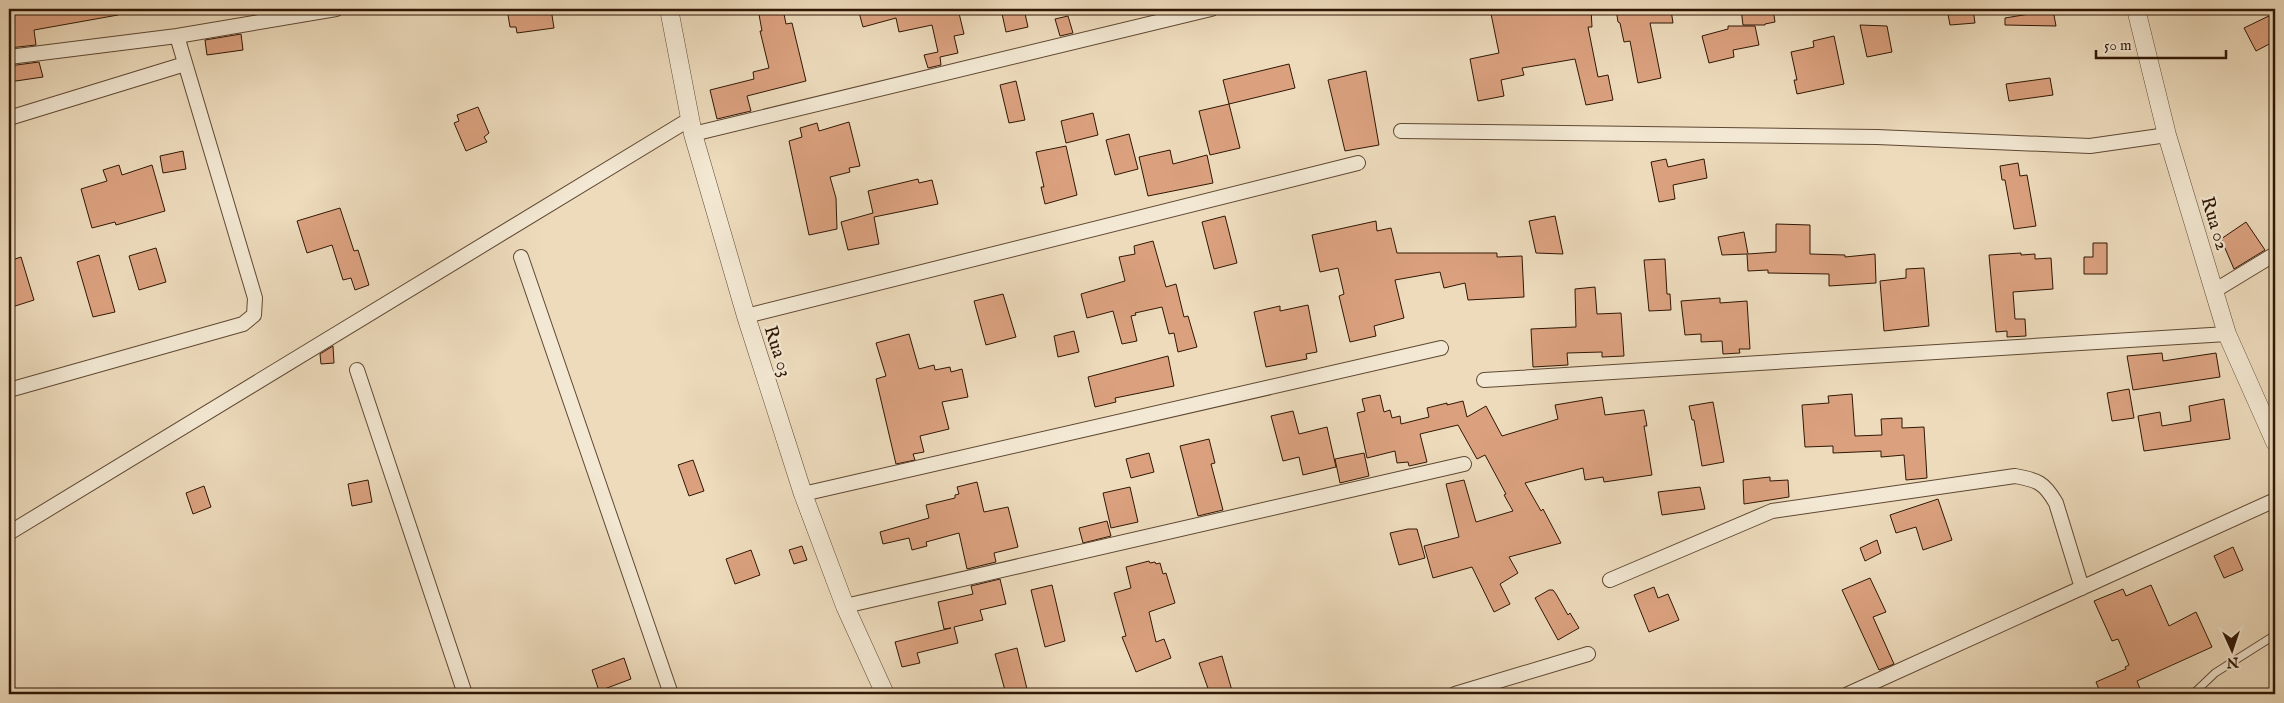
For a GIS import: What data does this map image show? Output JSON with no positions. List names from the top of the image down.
{
  "streets": {
    "street": ["Rua 02", "Rua 03"]
  },
  "scale_bar": "50 m",
  "north": "bottom"
}
